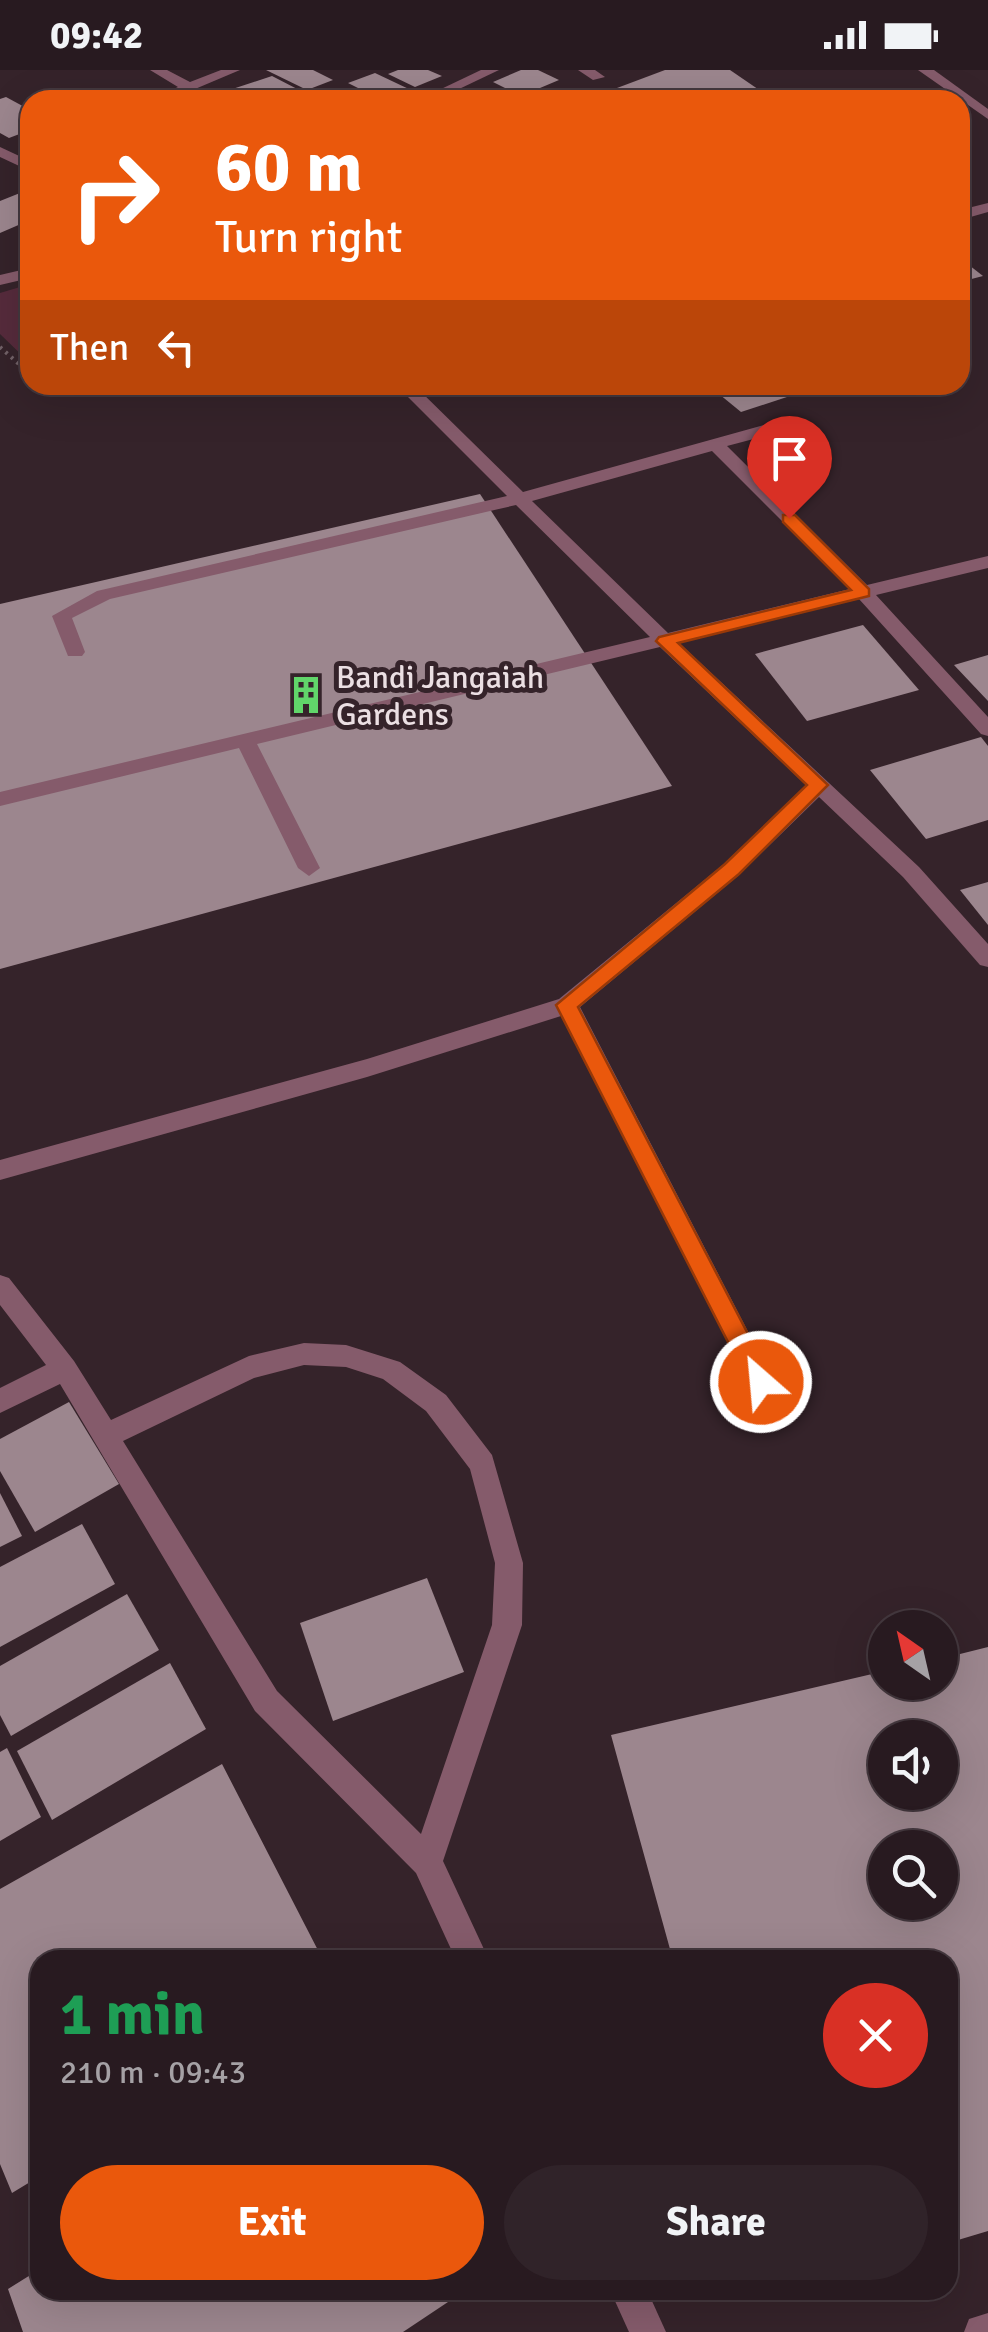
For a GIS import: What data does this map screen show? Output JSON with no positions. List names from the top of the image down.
{
  "places": {
    "building": ["Bandi Jangaiah Gardens"]
  },
  "north": "top left",
  "page": {
    "status": "09:42",
    "turn": ["60 m", "Turn right"],
    "then": "Then",
    "heading": ["1 min", "210 m · 09:43"],
    "buttons": ["Exit", "Share"]
  }
}
